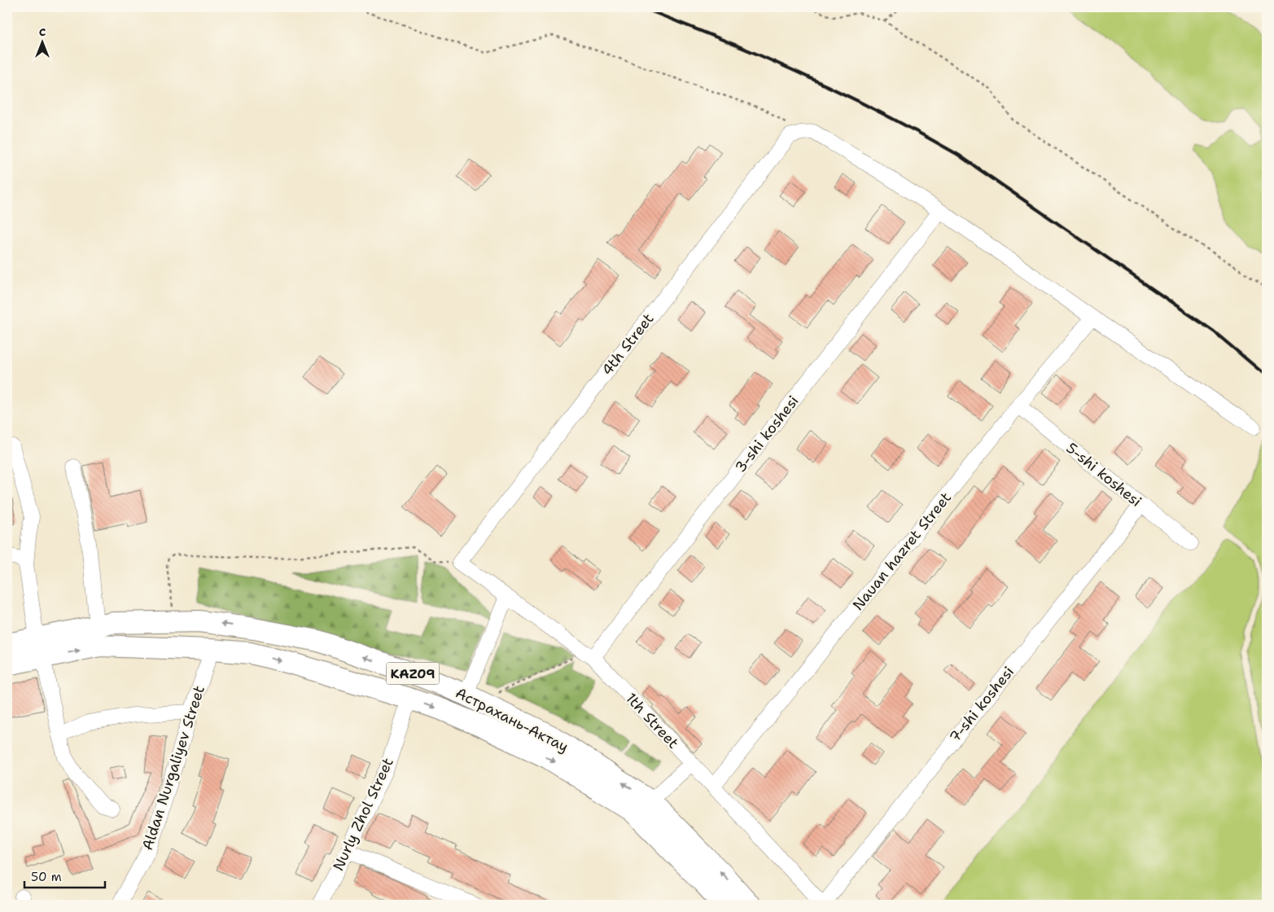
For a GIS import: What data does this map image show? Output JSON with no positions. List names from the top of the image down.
{
  "streets": {
    "highway": ["KAZ09", "Астрахань-Актау"],
    "street": [
      "4th Street",
      "3-shi koshesi",
      "5-shi koshesi",
      "Nauan hazret Street",
      "7-shi koshesi",
      "1th Street",
      "Aldan Nurgaliyev Street",
      "Nurly Zhol Street"
    ]
  },
  "crossings": [
    ["4th Street", "1th Street"],
    ["3-shi koshesi", "1th Street"],
    ["5-shi koshesi", "Nauan hazret Street"],
    ["5-shi koshesi", "7-shi koshesi"],
    ["Nauan hazret Street", "1th Street"],
    ["KAZ09", "Астрахань-Актау"],
    ["KAZ09", "Aldan Nurgaliyev Street"],
    ["KAZ09", "Nurly Zhol Street"],
    ["7-shi koshesi", "1th Street"]
  ],
  "scale_bar": "50 m",
  "north": "top"
}
